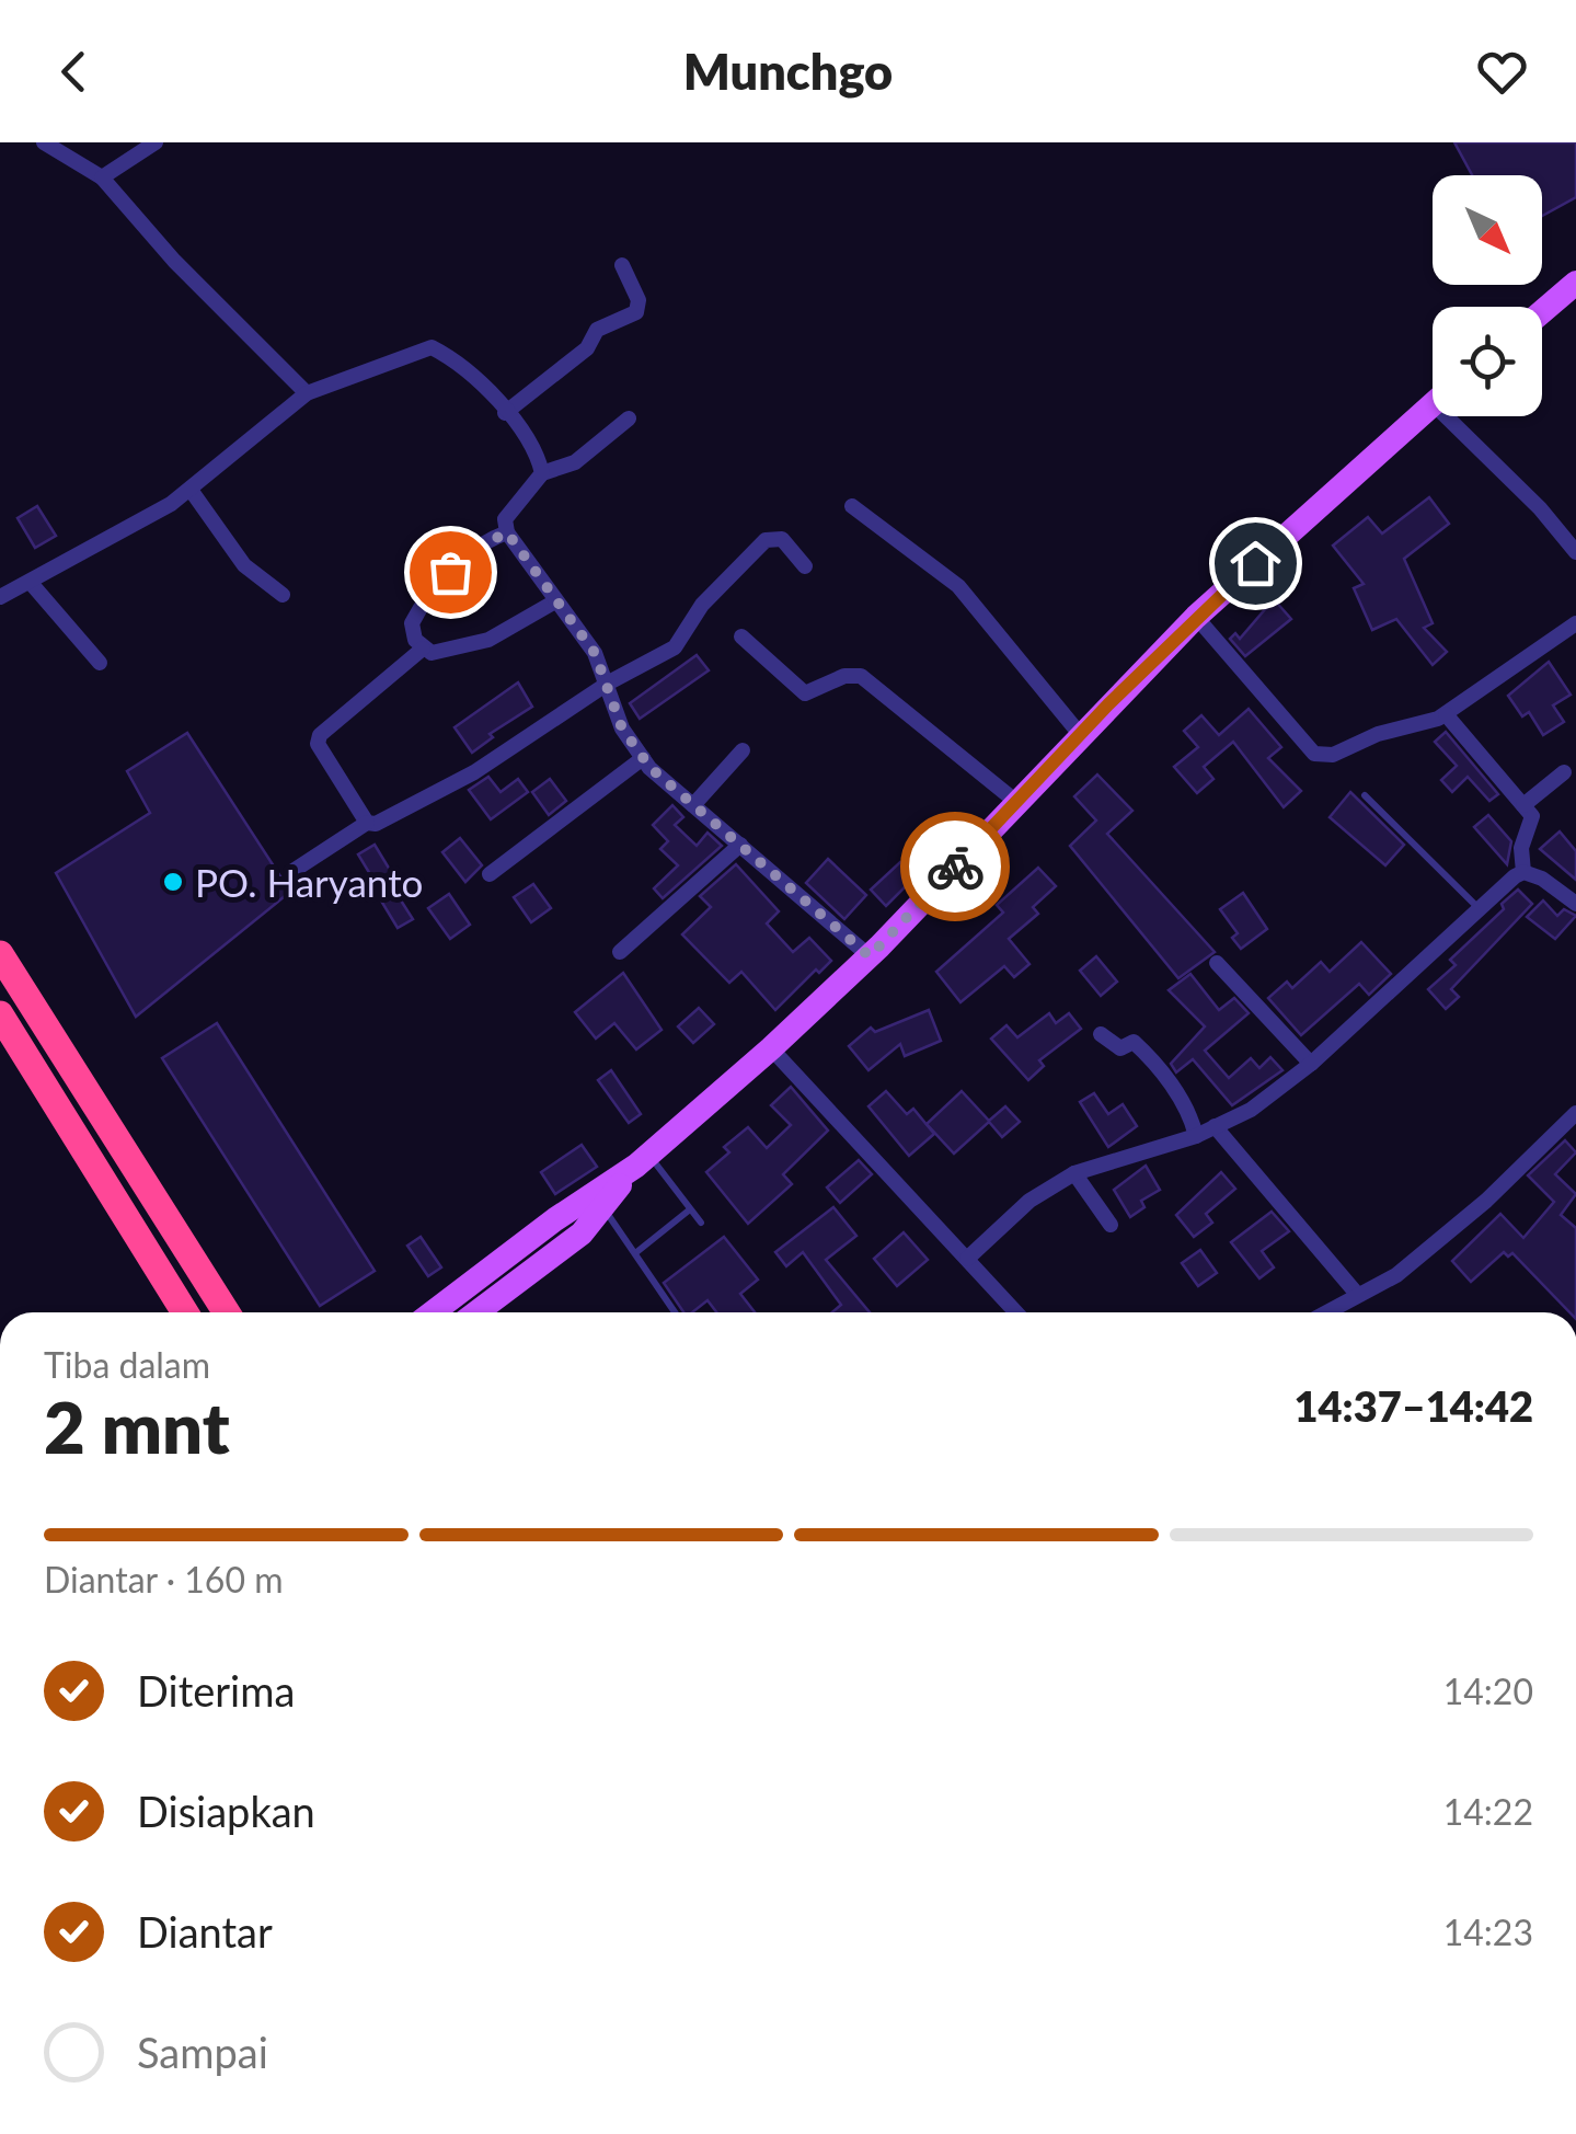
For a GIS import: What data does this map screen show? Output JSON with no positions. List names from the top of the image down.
{
  "places": ["PO. Haryanto"],
  "north": "bottom right",
  "page": {
    "header": "Munchgo",
    "heading": ["2 mnt", "Tiba dalam", "14:37–14:42"],
    "bar": "Diantar · 160 m",
    "list": [
      ["Diterima", "14:20"],
      ["Disiapkan", "14:22"],
      ["Diantar", "14:23"],
      "Sampai"
    ]
  }
}
